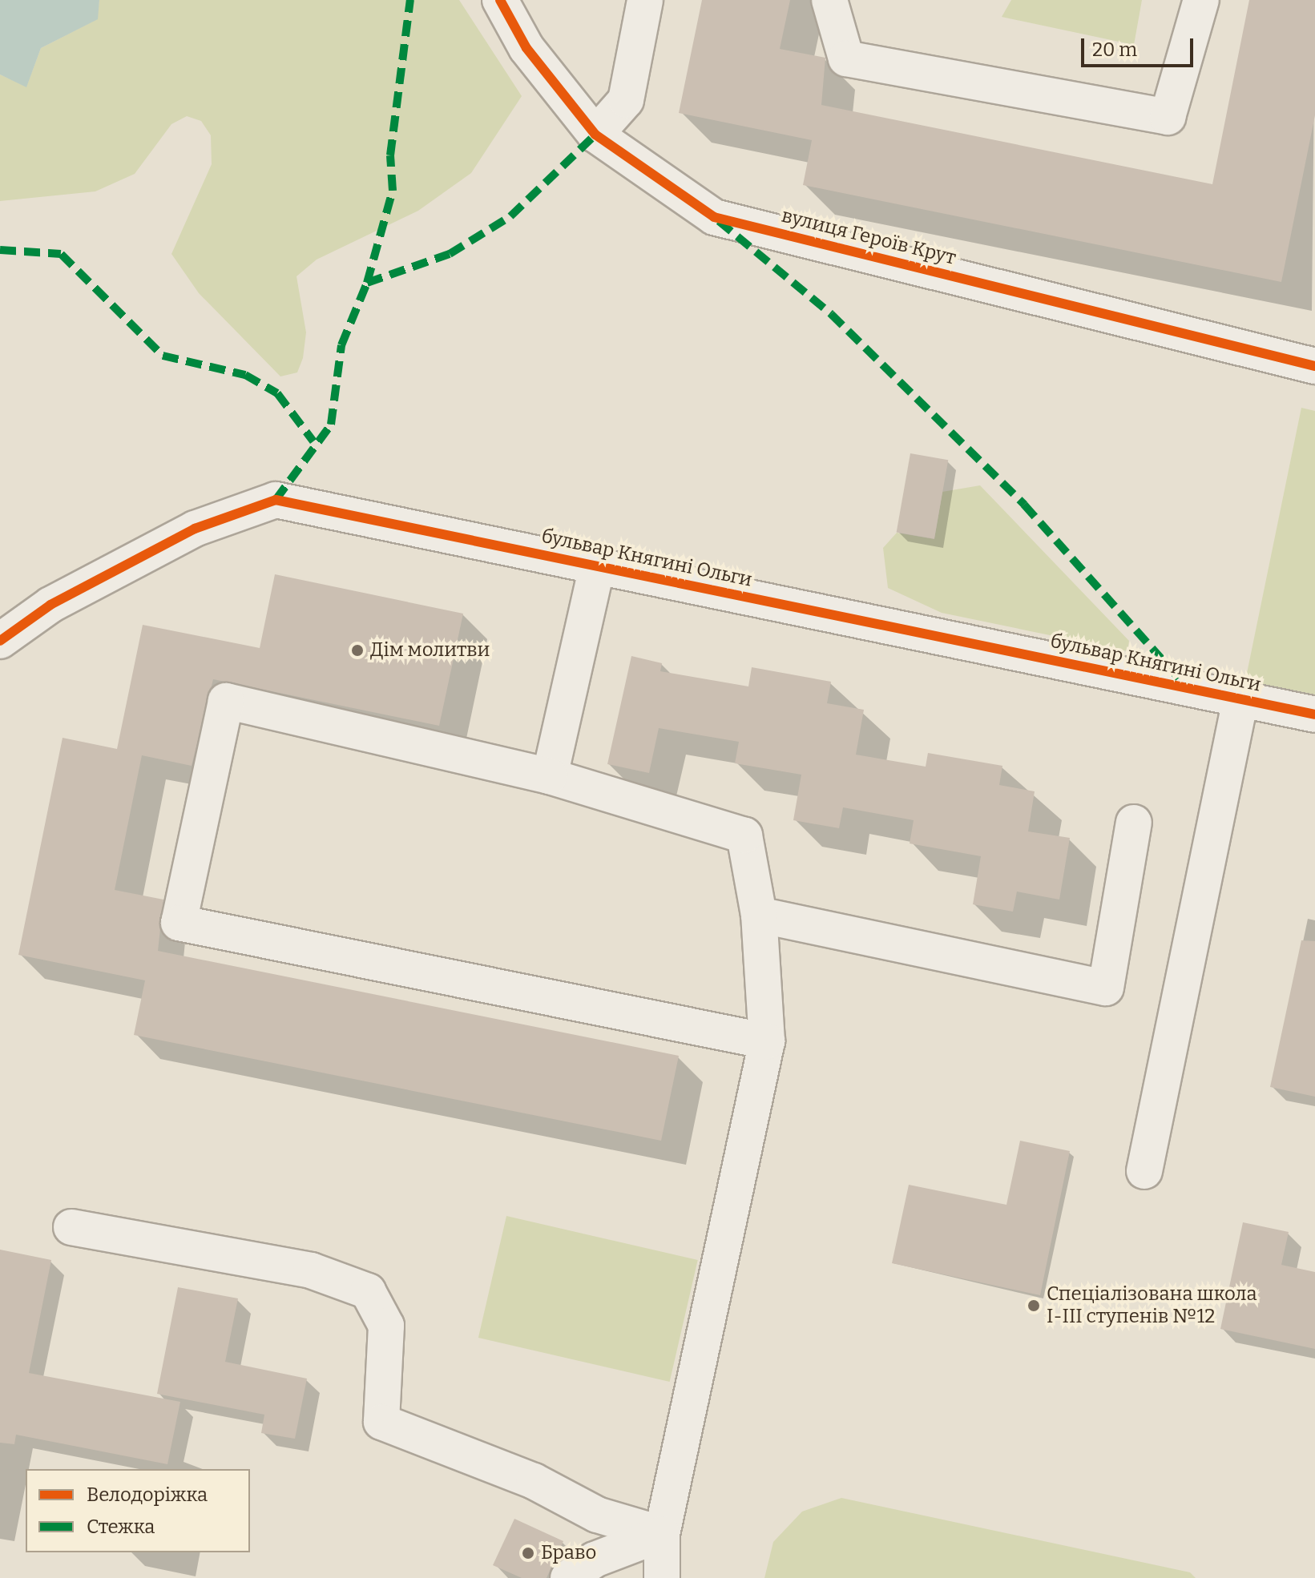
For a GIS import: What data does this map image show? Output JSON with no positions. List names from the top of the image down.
{
  "streets": {
    "street": ["вулиця Героїв Крут", "бульвар Княгині Ольги"]
  },
  "places": ["Дім молитви", "Спеціалізована школа І-ІІІ ступенів №12", "Браво"],
  "legend": ["Велодоріжка", "Стежка"],
  "scale_bar": "20 m"
}
